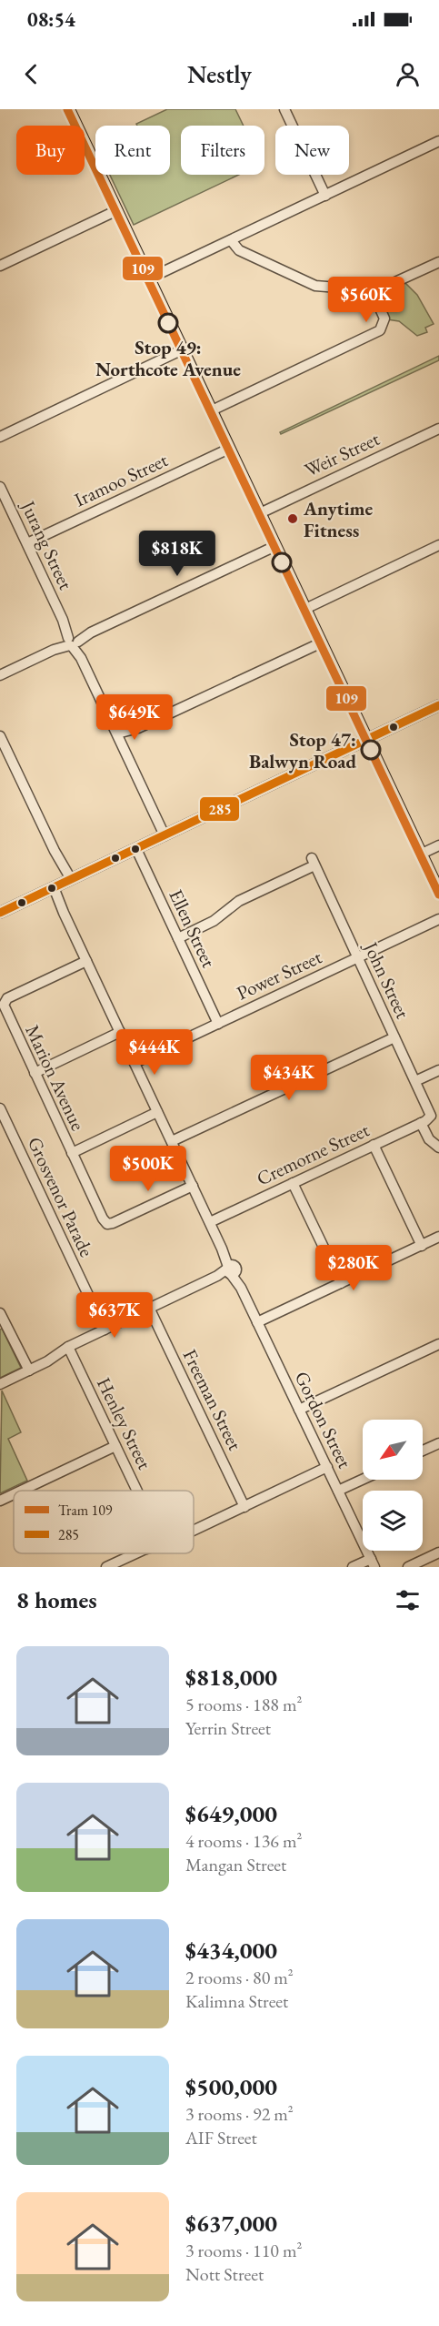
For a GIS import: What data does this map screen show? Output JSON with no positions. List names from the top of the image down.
{
  "streets": {
    "street": [
      "Weir Street",
      "Iramoo Street",
      "Jurang Street",
      "Ellen Street",
      "Power Street",
      "John Street",
      "Marion Avenue",
      "Cremorne Street",
      "Grosvenor Parade",
      "Freeman Street",
      "Gordon Street",
      "Henley Street"
    ]
  },
  "crossings": [
    ["Iramoo Street", "Jurang Street"],
    ["Ellen Street", "Power Street"],
    ["Ellen Street", "John Street"],
    ["Power Street", "John Street"],
    ["Power Street", "Gordon Street"],
    ["John Street", "Cremorne Street"],
    ["Marion Avenue", "Gordon Street"],
    ["Cremorne Street", "Gordon Street"]
  ],
  "places": ["Stop 49: Northcote Avenue", "Anytime Fitness", "Stop 47: Balwyn Road"],
  "lines": ["tram line 109", "transit line 285"],
  "legend": ["Tram 109", "285"],
  "north": "bottom left",
  "page": {
    "status": "08:54",
    "header": "Nestly",
    "chip": [
      "Buy",
      "Rent",
      "Filters",
      "New"
    ],
    "price": [
      "$560K",
      "$818K",
      "$649K",
      "$444K",
      "$434K",
      "$500K",
      "$280K",
      "$637K"
    ],
    "heading": "8 homes",
    "list": [
      {
        "name": "$818,000",
        "note": "5 rooms · 188 m² · Yerrin Street"
      },
      {
        "name": "$649,000",
        "note": "4 rooms · 136 m² · Mangan Street"
      },
      {
        "name": "$434,000",
        "note": "2 rooms · 80 m² · Kalimna Street"
      },
      {
        "name": "$500,000",
        "note": "3 rooms · 92 m² · AIF Street"
      },
      {
        "name": "$637,000",
        "note": "3 rooms · 110 m² · Nott Street"
      }
    ]
  }
}
